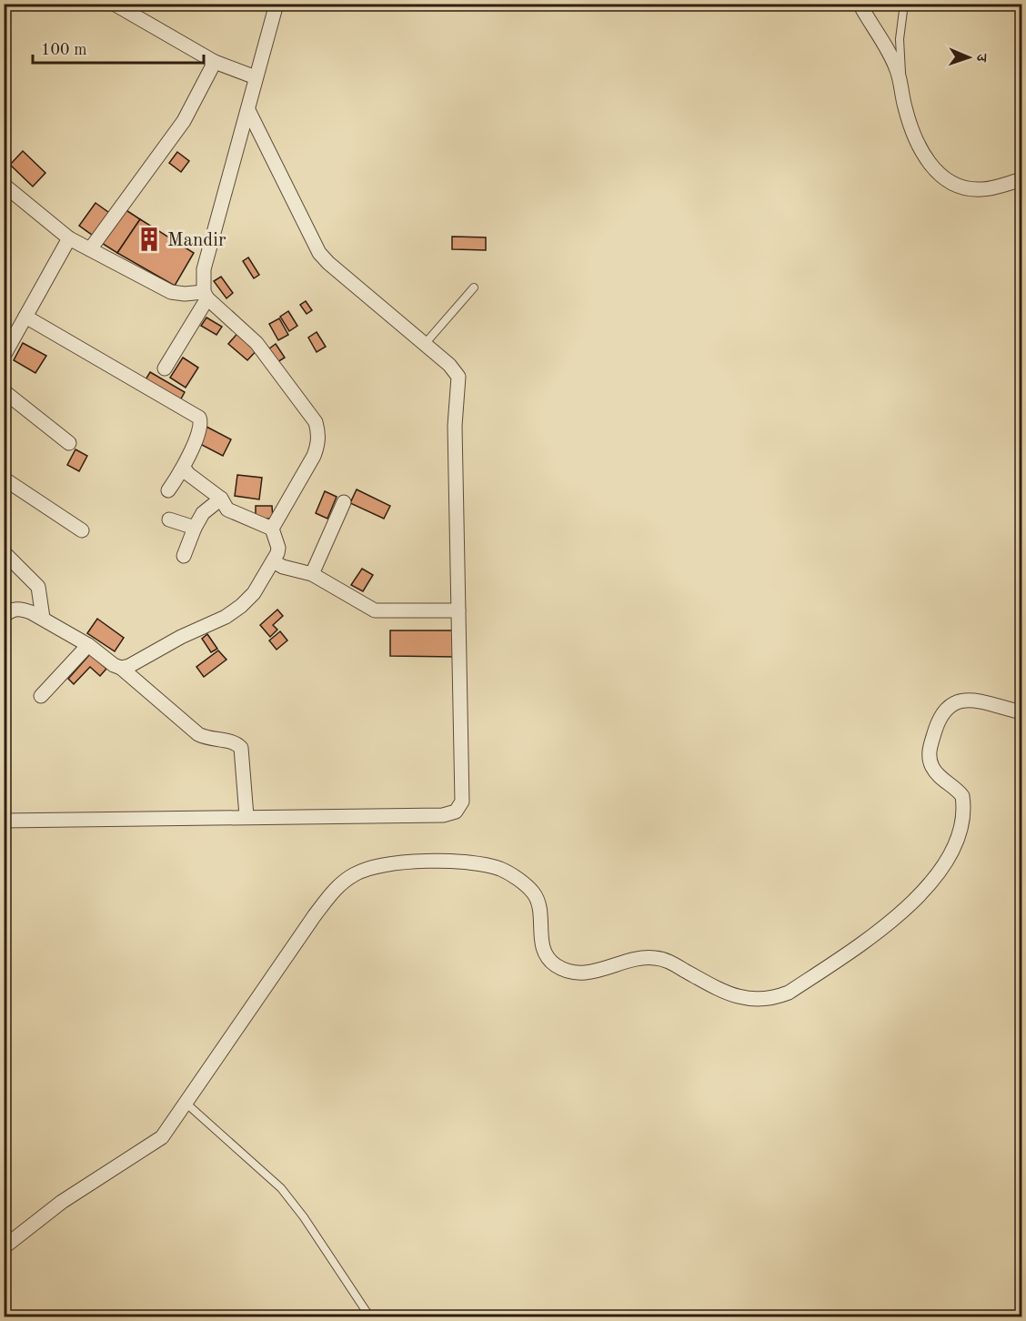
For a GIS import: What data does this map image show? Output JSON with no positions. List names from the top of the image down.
{
  "places": {
    "building": ["Mandir"]
  },
  "scale_bar": "100 m",
  "north": "right"
}
